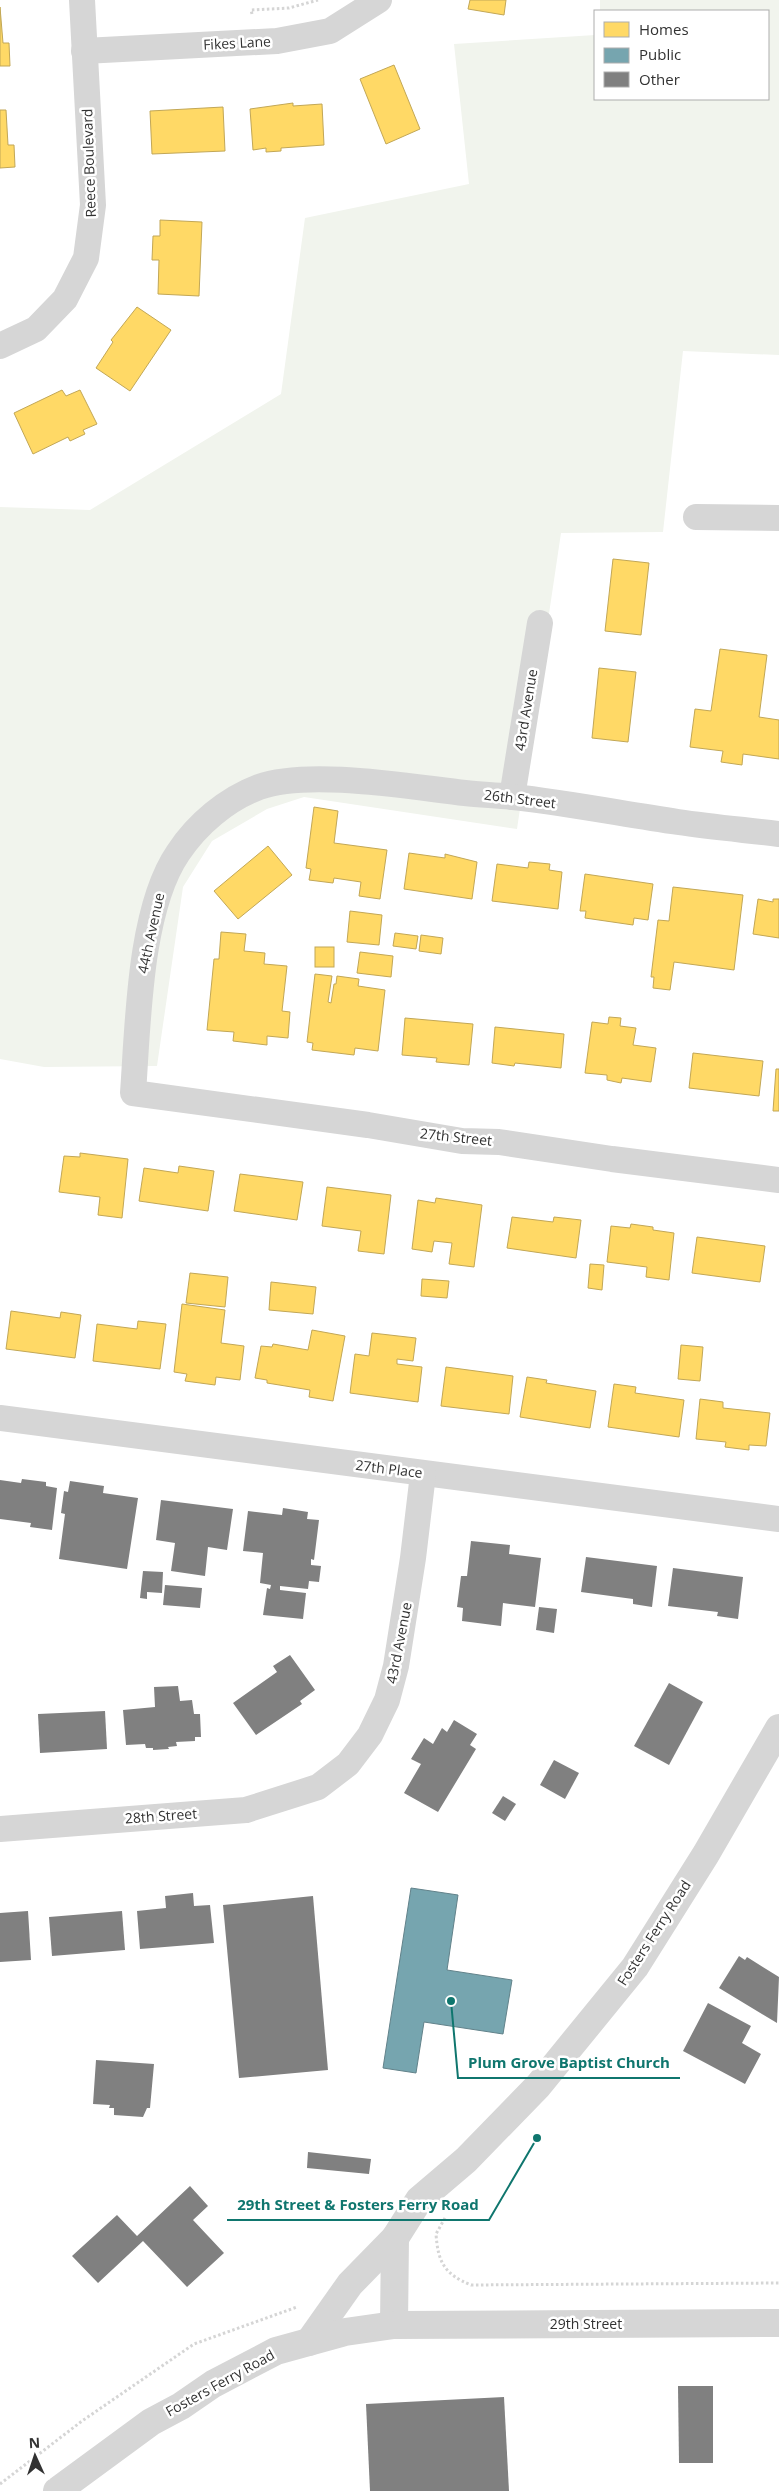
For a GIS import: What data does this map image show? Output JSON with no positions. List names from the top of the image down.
{
  "streets": {
    "street": [
      "Fikes Lane",
      "Reece Boulevard",
      "43rd Avenue",
      "26th Street",
      "44th Avenue",
      "27th Street",
      "27th Place",
      "28th Street",
      "Fosters Ferry Road",
      "29th Street"
    ]
  },
  "crossings": [
    ["Fikes Lane", "Reece Boulevard"],
    ["43rd Avenue", "26th Street"],
    ["43rd Avenue", "27th Place"],
    ["43rd Avenue", "28th Street"],
    ["26th Street", "44th Avenue"],
    ["44th Avenue", "27th Street"],
    ["Fosters Ferry Road", "29th Street"]
  ],
  "places": ["Plum Grove Baptist Church", "29th Street & Fosters Ferry Road"],
  "legend": ["Homes", "Public", "Other"],
  "north": "top"
}
